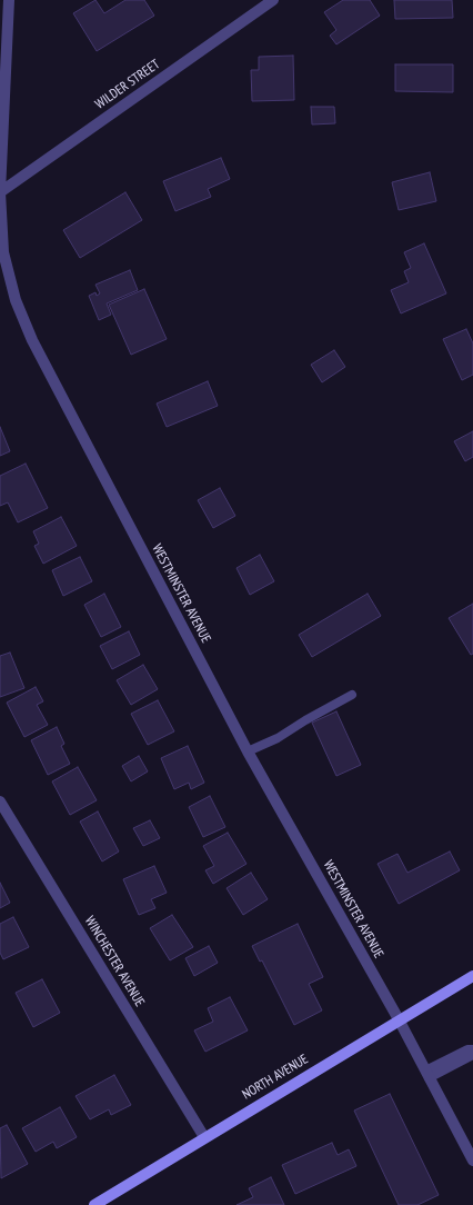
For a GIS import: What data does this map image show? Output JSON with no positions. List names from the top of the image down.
{
  "streets": {
    "main road": ["NORTH AVENUE"],
    "street": ["WILDER STREET", "WESTMINSTER AVENUE", "WINCHESTER AVENUE"]
  },
  "crossings": [
    ["WILDER STREET", "WESTMINSTER AVENUE"],
    ["WESTMINSTER AVENUE", "NORTH AVENUE"],
    ["WINCHESTER AVENUE", "NORTH AVENUE"]
  ]
}
